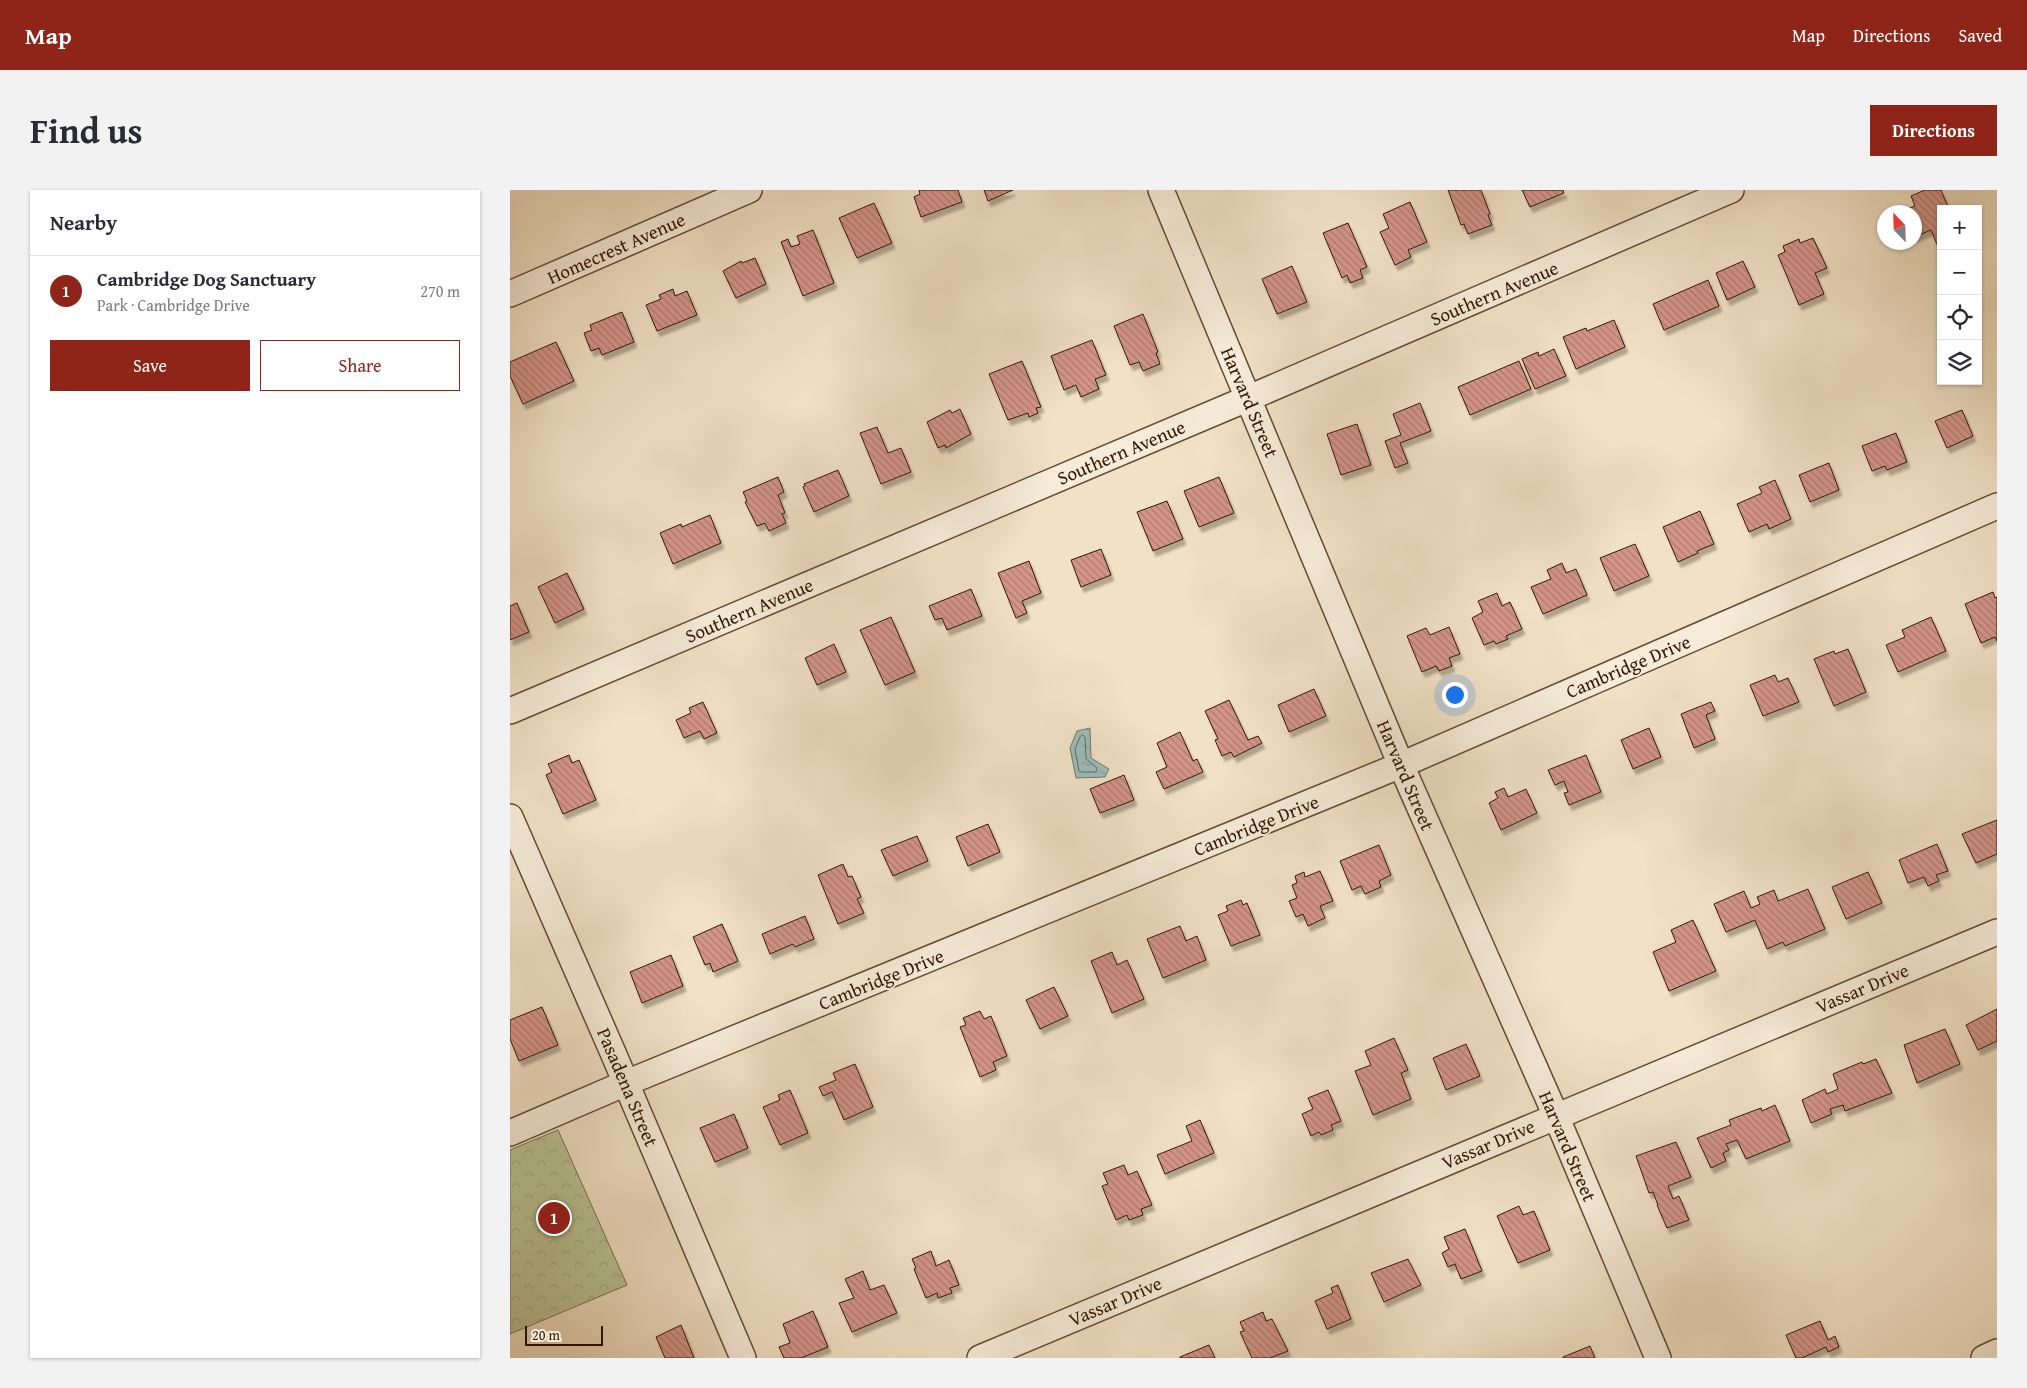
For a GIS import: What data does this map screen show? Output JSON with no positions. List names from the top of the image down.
{
  "streets": {
    "street": [
      "Homecrest Avenue",
      "Southern Avenue",
      "Harvard Street",
      "Cambridge Drive",
      "Vassar Drive",
      "Pasadena Street"
    ]
  },
  "crossings": [
    ["Southern Avenue", "Harvard Street"],
    ["Harvard Street", "Cambridge Drive"],
    ["Harvard Street", "Vassar Drive"],
    ["Cambridge Drive", "Pasadena Street"]
  ],
  "scale_bar": "20 m",
  "north": "top left",
  "page": {
    "header": "Map",
    "nav": ["Map", "Directions", "Saved"],
    "title": "Find us",
    "buttons": [
      "Directions",
      ["Save", "Share"]
    ],
    "heading": "Nearby",
    "map_buttons": ["+", "−"],
    "list": [
      {
        "mark": "1",
        "name": "Cambridge Dog Sanctuary",
        "note": "Park · Cambridge Drive",
        "value": "270 m"
      }
    ],
    "pins": "1",
    "scale": "20 m"
  }
}
